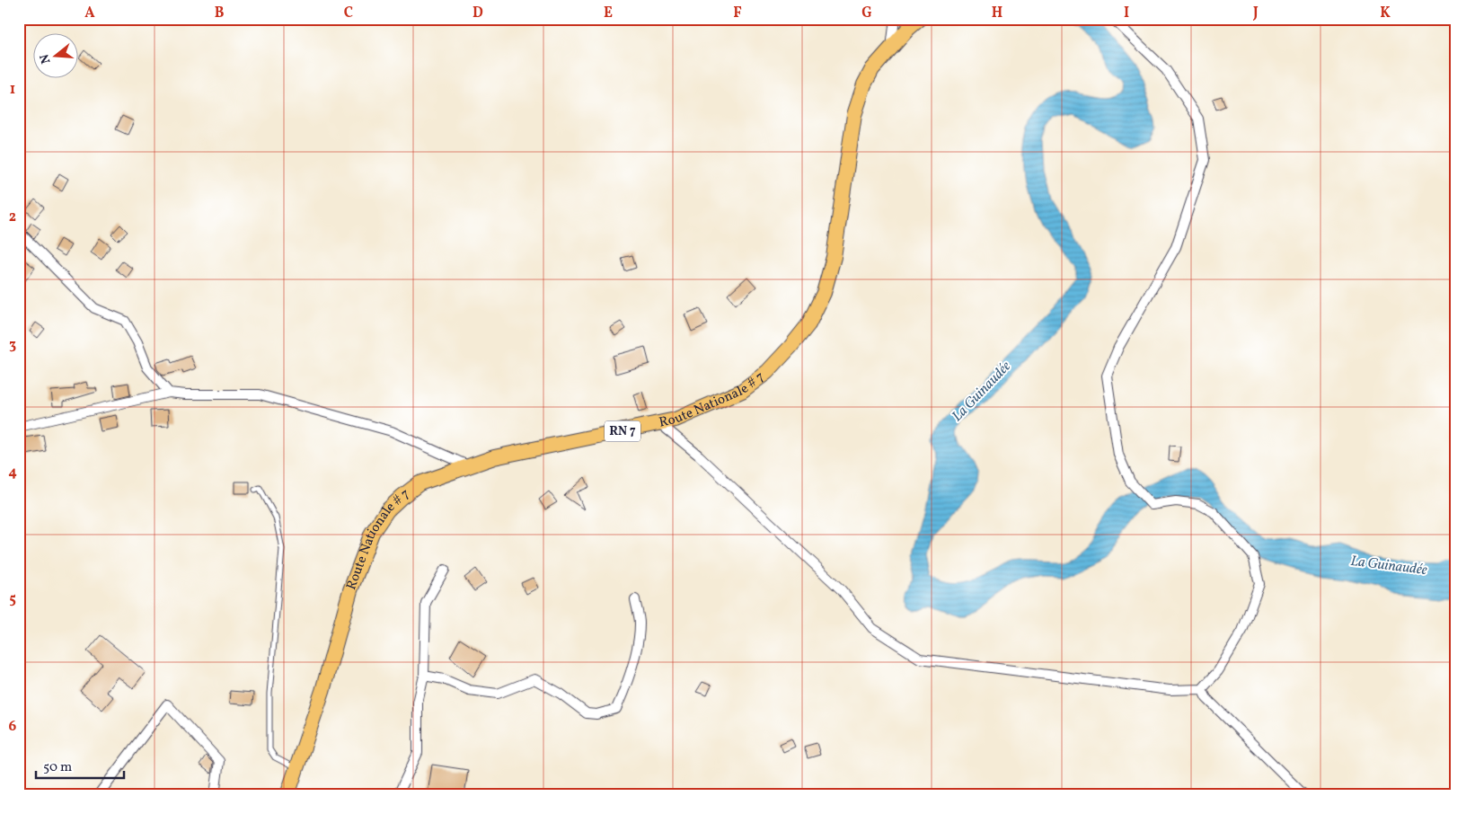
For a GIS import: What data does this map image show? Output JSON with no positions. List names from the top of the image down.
{
  "streets": {
    "main road": ["Route Nationale # 7", "RN 7"]
  },
  "water": ["La Guinaudée"],
  "scale_bar": "50 m",
  "north": "left",
  "grid": {
    "columns": [
      "A",
      "B",
      "C",
      "D",
      "E",
      "F",
      "G",
      "H",
      "I",
      "J",
      "K"
    ],
    "rows": [
      "1",
      "2",
      "3",
      "4",
      "5",
      "6"
    ]
  }
}
